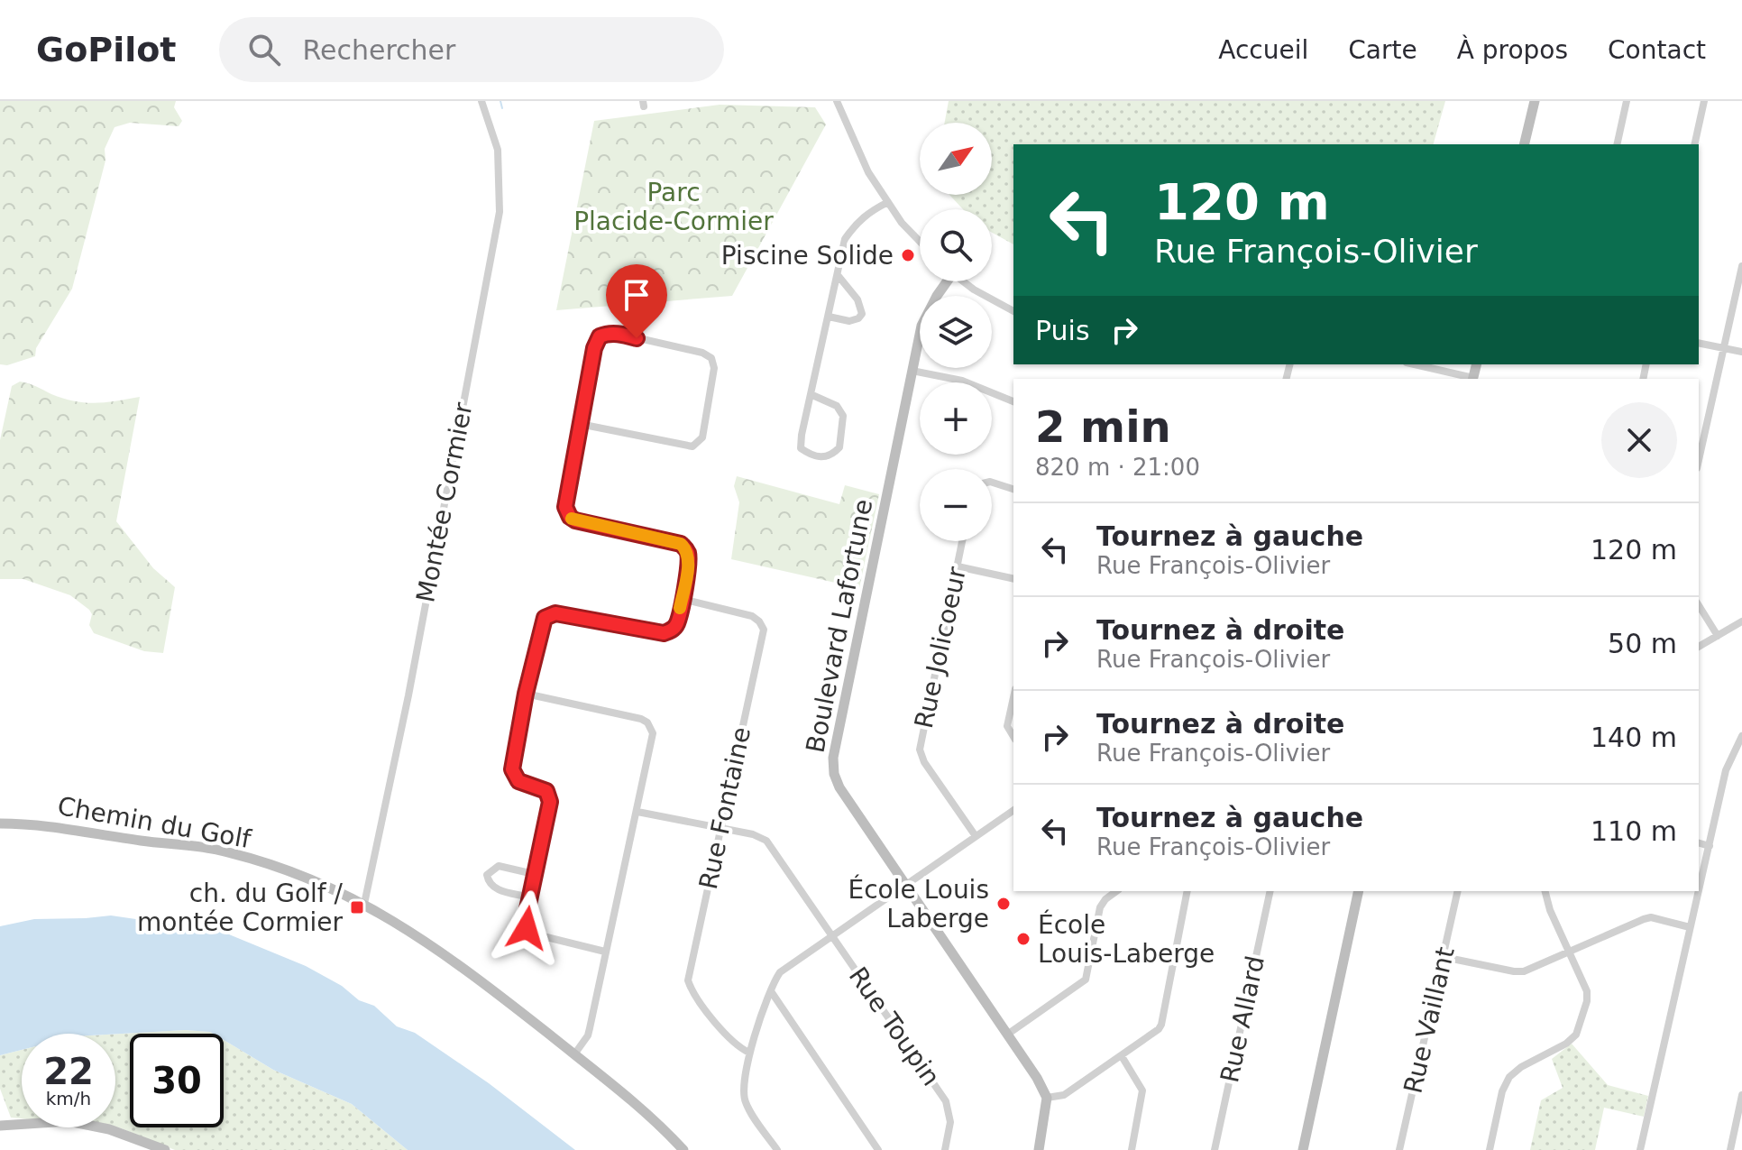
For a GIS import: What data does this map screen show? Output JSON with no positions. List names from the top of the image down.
{
  "streets": {
    "street": [
      "Montée Cormier",
      "Boulevard Lafortune",
      "Rue Jolicoeur",
      "Rue Fontaine",
      "Chemin du Golf",
      "Rue Allard",
      "Rue Vaillant",
      "Rue Toupin"
    ]
  },
  "crossings": [
    ["Montée Cormier", "Chemin du Golf"],
    ["Rue Fontaine", "Rue Toupin"]
  ],
  "parks": ["Parc Placide-Cormier"],
  "places": {
    "other": ["Piscine Solide", "École Louis Laberge", "École Louis-Laberge"],
    "transit": ["ch. du Golf / montée Cormier"]
  },
  "north": "top right",
  "page": {
    "header": "GoPilot",
    "search": "Rechercher",
    "nav": [
      "Accueil",
      "Carte",
      "À propos",
      "Contact"
    ],
    "map_buttons": ["+", "−"],
    "turn": ["120 m", "Rue François-Olivier"],
    "then": "Puis",
    "heading": ["2 min", "820 m · 21:00"],
    "list": [
      {
        "name": "Tournez à gauche",
        "note": "Rue François-Olivier",
        "value": "120 m"
      },
      {
        "name": "Tournez à droite",
        "note": "Rue François-Olivier",
        "value": "50 m"
      },
      {
        "name": "Tournez à droite",
        "note": "Rue François-Olivier",
        "value": "140 m"
      },
      {
        "name": "Tournez à gauche",
        "note": "Rue François-Olivier",
        "value": "110 m"
      }
    ],
    "speed": "22 km/h",
    "limit": "30"
  }
}
